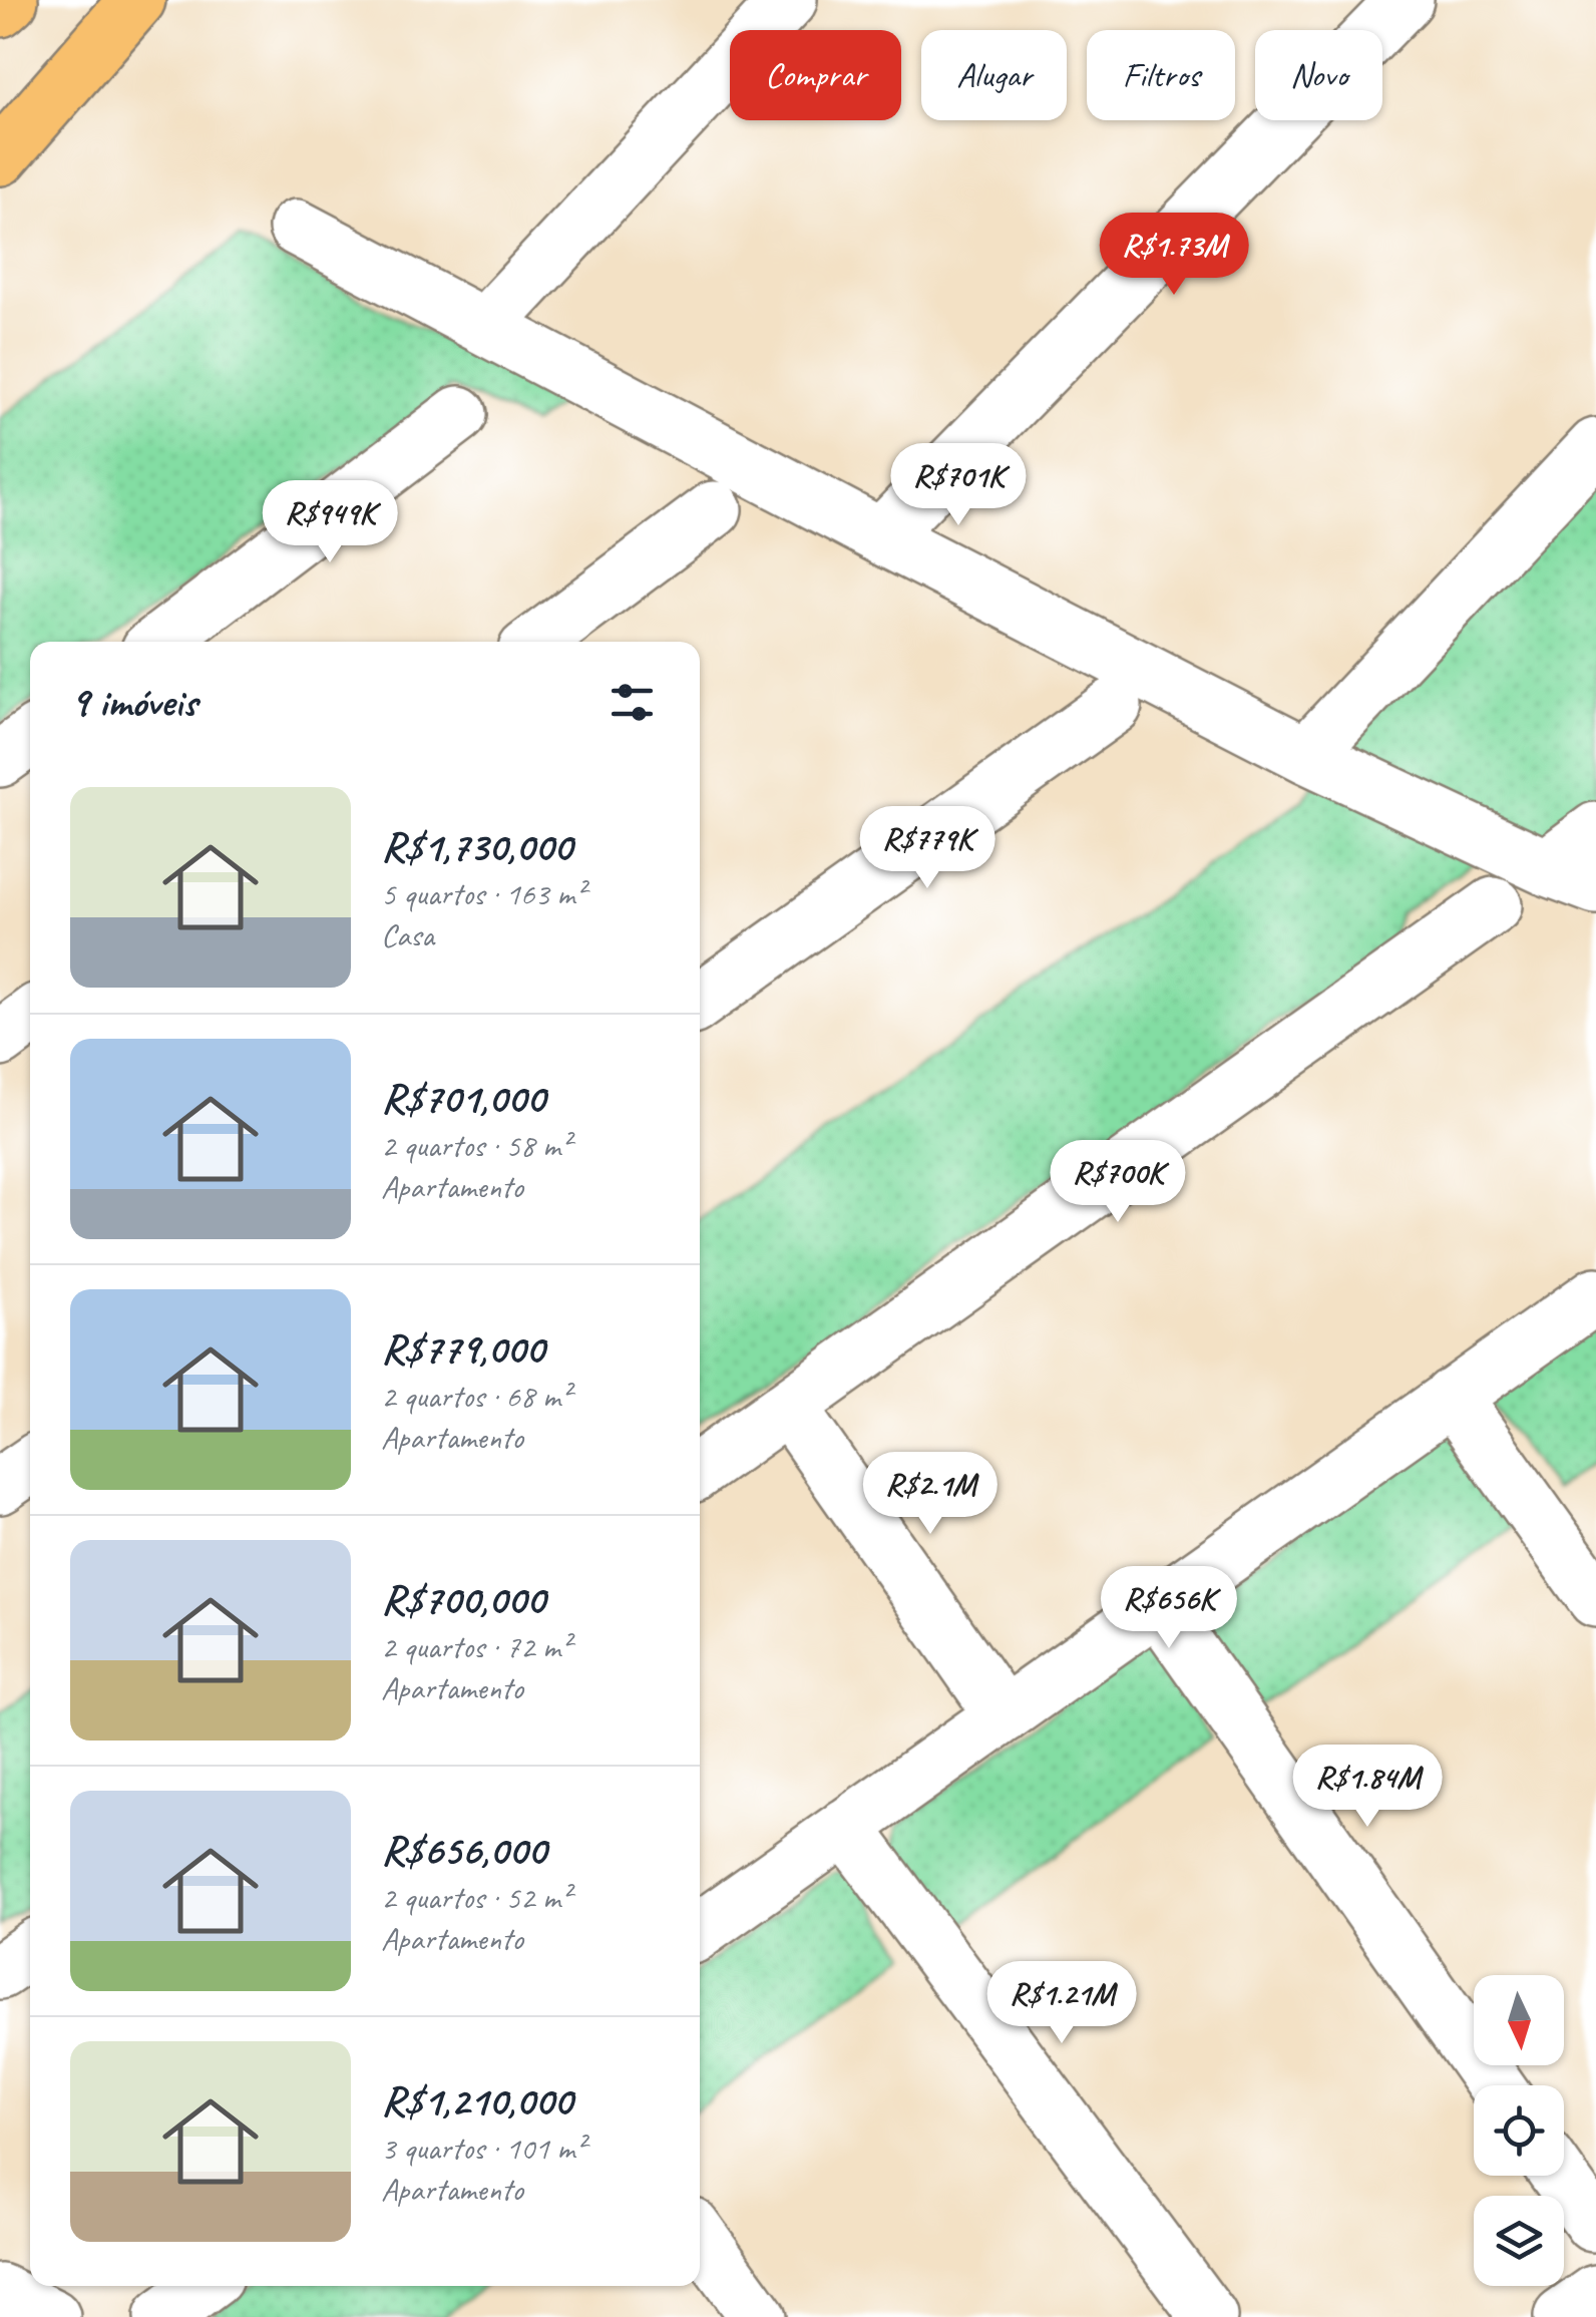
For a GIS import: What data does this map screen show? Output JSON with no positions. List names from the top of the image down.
{
  "north": "bottom",
  "page": {
    "chip": [
      "Comprar",
      "Alugar",
      "Filtros",
      "Novo"
    ],
    "price": [
      "R$1.73M",
      "R$701K",
      "R$949K",
      "R$779K",
      "R$700K",
      "R$2.1M",
      "R$656K",
      "R$1.84M",
      "R$1.21M"
    ],
    "heading": "9 imóveis",
    "list": [
      {
        "name": "R$1,730,000",
        "note": "5 quartos · 163 m² · Casa"
      },
      {
        "name": "R$701,000",
        "note": "2 quartos · 58 m² · Apartamento"
      },
      {
        "name": "R$779,000",
        "note": "2 quartos · 68 m² · Apartamento"
      },
      {
        "name": "R$700,000",
        "note": "2 quartos · 72 m² · Apartamento"
      },
      {
        "name": "R$656,000",
        "note": "2 quartos · 52 m² · Apartamento"
      },
      {
        "name": "R$1,210,000",
        "note": "3 quartos · 101 m² · Apartamento"
      }
    ]
  }
}
